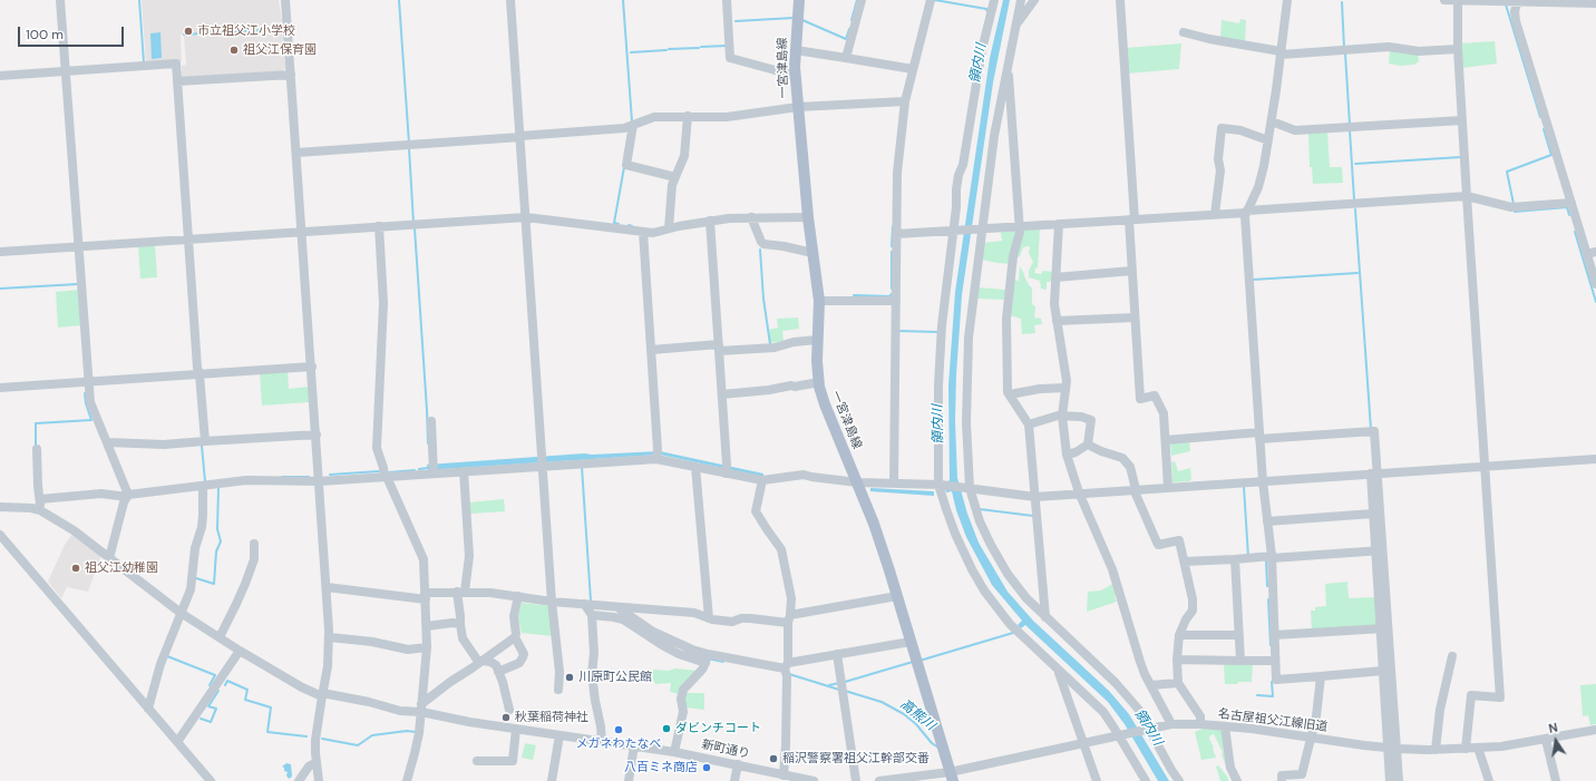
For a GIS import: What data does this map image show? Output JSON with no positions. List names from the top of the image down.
{
  "streets": {
    "main road": ["一宮津島線"],
    "street": ["名古屋祖父江線旧道", "新町通り"]
  },
  "crossings": [
    ["一宮津島線", "名古屋祖父江線旧道"]
  ],
  "water": ["領内川", "高熊川"],
  "places": [
    "市立祖父江小学校",
    "祖父江保育園",
    "祖父江幼稚園",
    "川原町公民館",
    "秋葉稲荷神社",
    "ダビンチコート",
    "メガネわたなべ",
    "稲沢警察署祖父江幹部交番",
    "八百ミネ商店"
  ],
  "scale_bar": "100 m",
  "north": "top"
}
